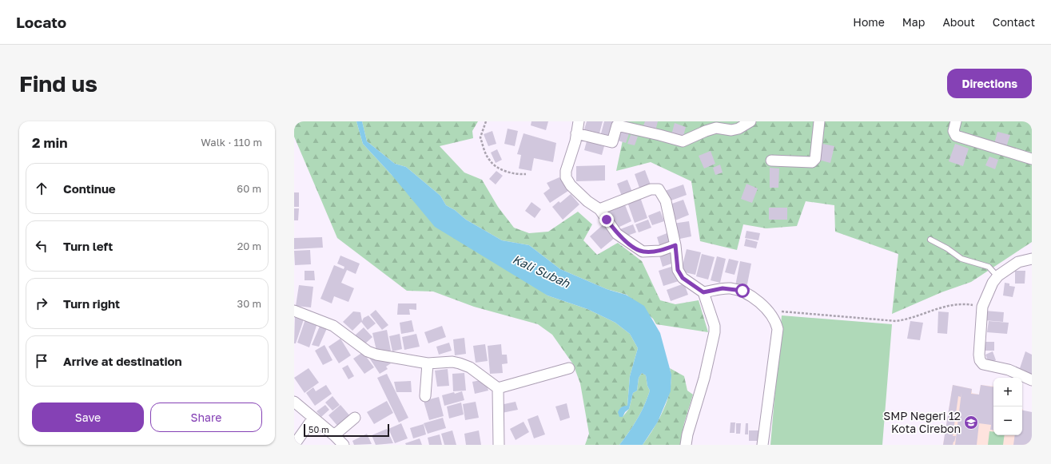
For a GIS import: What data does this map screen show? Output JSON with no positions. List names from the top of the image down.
{
  "water": ["Kali Subah"],
  "places": {
    "school or university": ["SMP Negeri 12 Kota Cirebon"]
  },
  "scale_bar": "50 m",
  "page": {
    "header": "Locato",
    "nav": [
      "Home",
      "Map",
      "About",
      "Contact"
    ],
    "buttons": [
      "Directions",
      ["Save", "Share"]
    ],
    "title": "Find us",
    "heading": ["2 min", "Walk · 110 m"],
    "list": [
      ["Continue", "60 m"],
      ["Turn left", "20 m"],
      ["Turn right", "30 m"],
      "Arrive at destination"
    ],
    "map_buttons": ["+", "−"],
    "scale": "50 m"
  }
}
